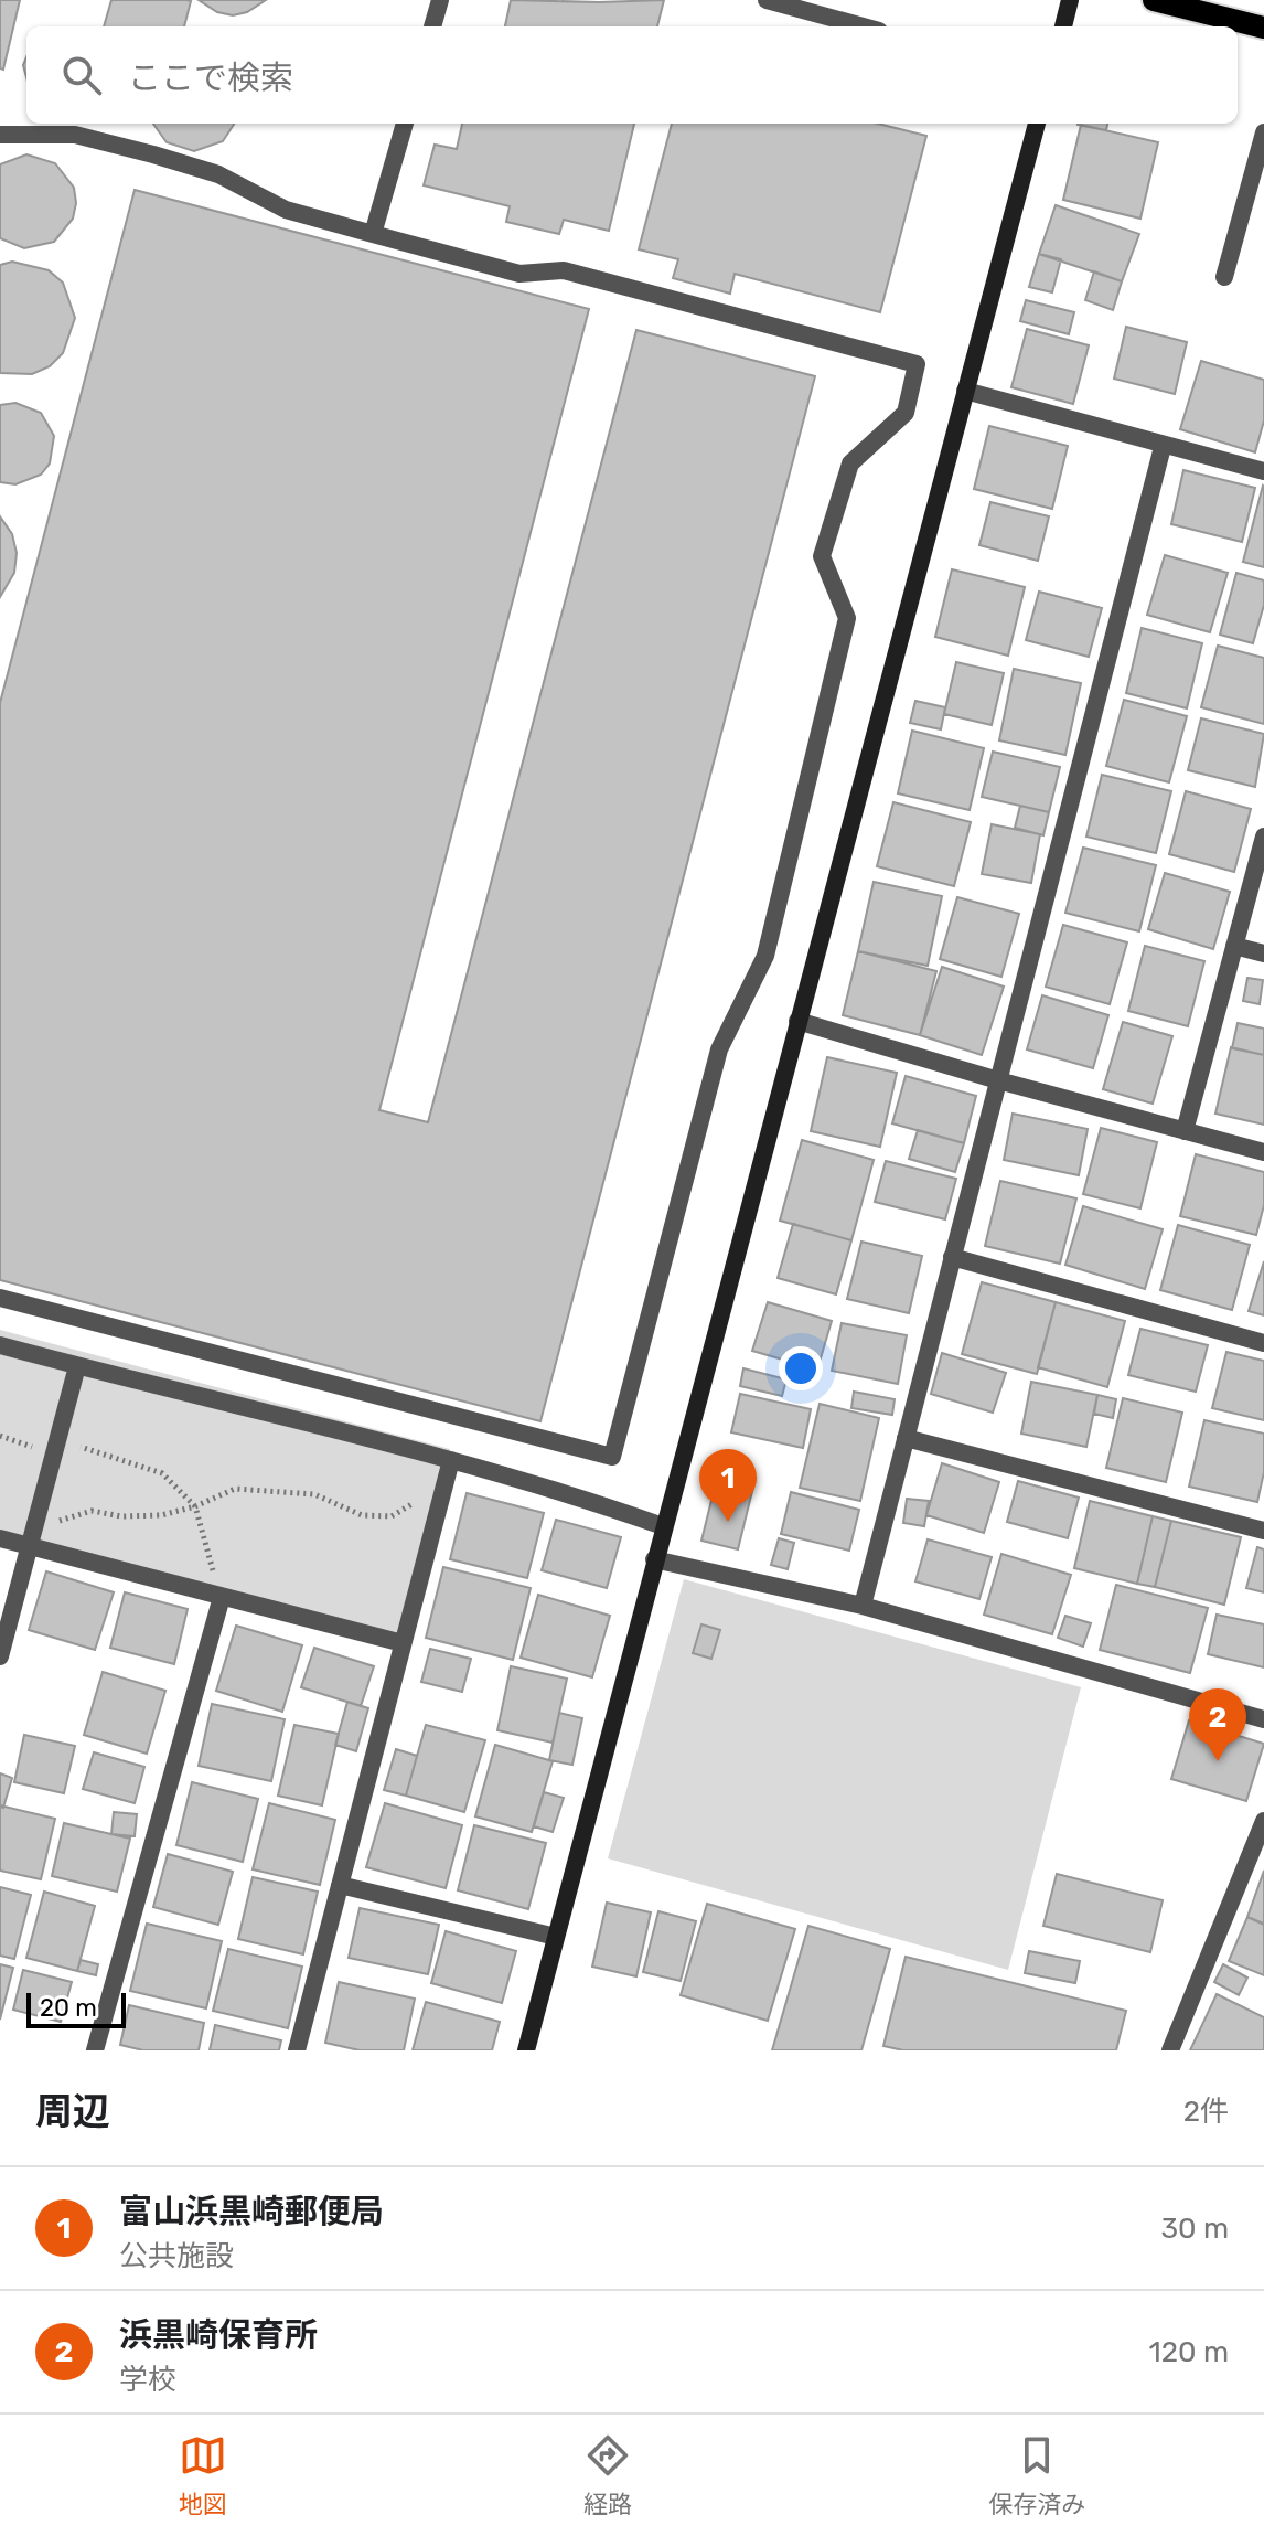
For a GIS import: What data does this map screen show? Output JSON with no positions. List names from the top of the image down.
{
  "scale_bar": "20 m",
  "page": {
    "search": "ここで検索",
    "pins": ["1", "2"],
    "scale": "20 m",
    "heading": ["周辺", "2件"],
    "list": [
      {
        "mark": "1",
        "name": "富山浜黒崎郵便局",
        "note": "公共施設",
        "value": "30 m"
      },
      {
        "mark": "2",
        "name": "浜黒崎保育所",
        "note": "学校",
        "value": "120 m"
      }
    ],
    "nav": ["地図", "経路", "保存済み"]
  }
}
